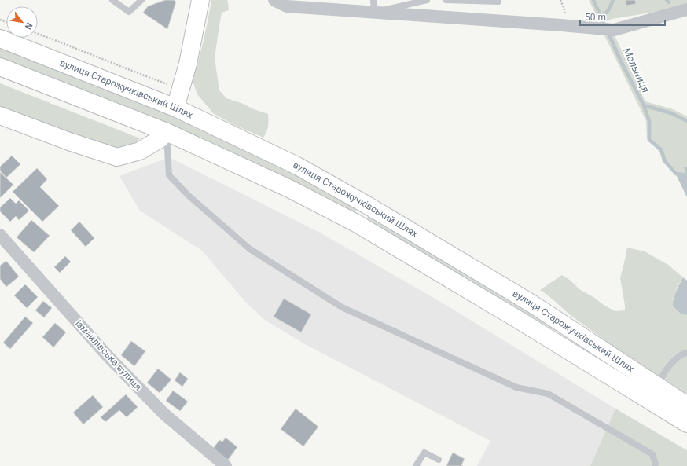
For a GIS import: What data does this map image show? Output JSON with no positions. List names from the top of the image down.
{
  "streets": {
    "main road": ["вулиця Старожучківський Шлях"],
    "street": ["Ізмайлівська вулиця"]
  },
  "water": ["Мольниця"],
  "scale_bar": "50 m",
  "north": "bottom right"
}
